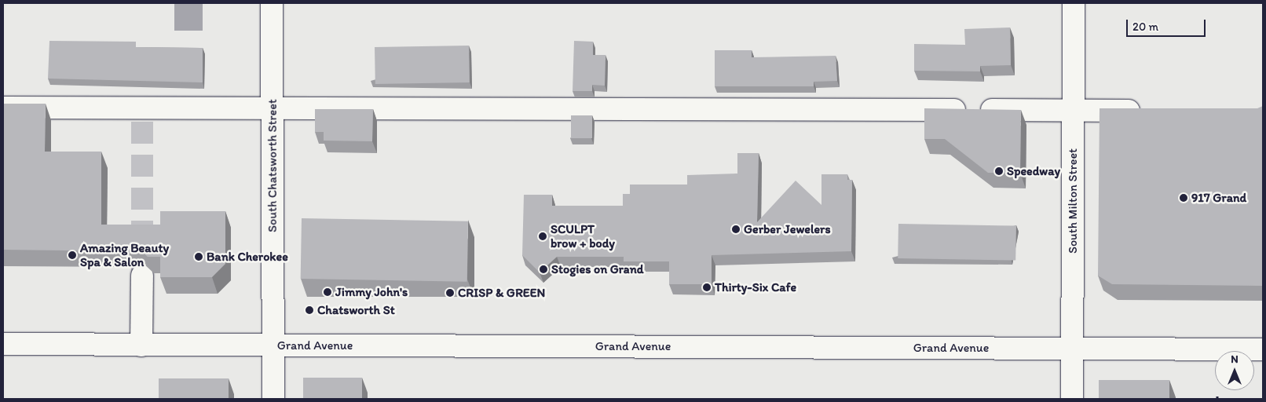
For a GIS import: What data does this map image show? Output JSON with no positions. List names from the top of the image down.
{
  "streets": {
    "main road": ["South Chatsworth Street", "South Milton Street", "Grand Avenue"]
  },
  "crossings": [
    ["South Chatsworth Street", "Grand Avenue"],
    ["South Milton Street", "Grand Avenue"]
  ],
  "places": [
    "Speedway",
    "917 Grand",
    "Gerber Jewelers",
    "SCULPT brow + body",
    "Amazing Beauty Spa & Salon",
    "Bank Cherokee",
    "Stogies on Grand",
    "Thirty-Six Cafe",
    "Jimmy John's",
    "CRISP & GREEN",
    "Chatsworth St"
  ],
  "scale_bar": "20 m",
  "north": "top"
}
